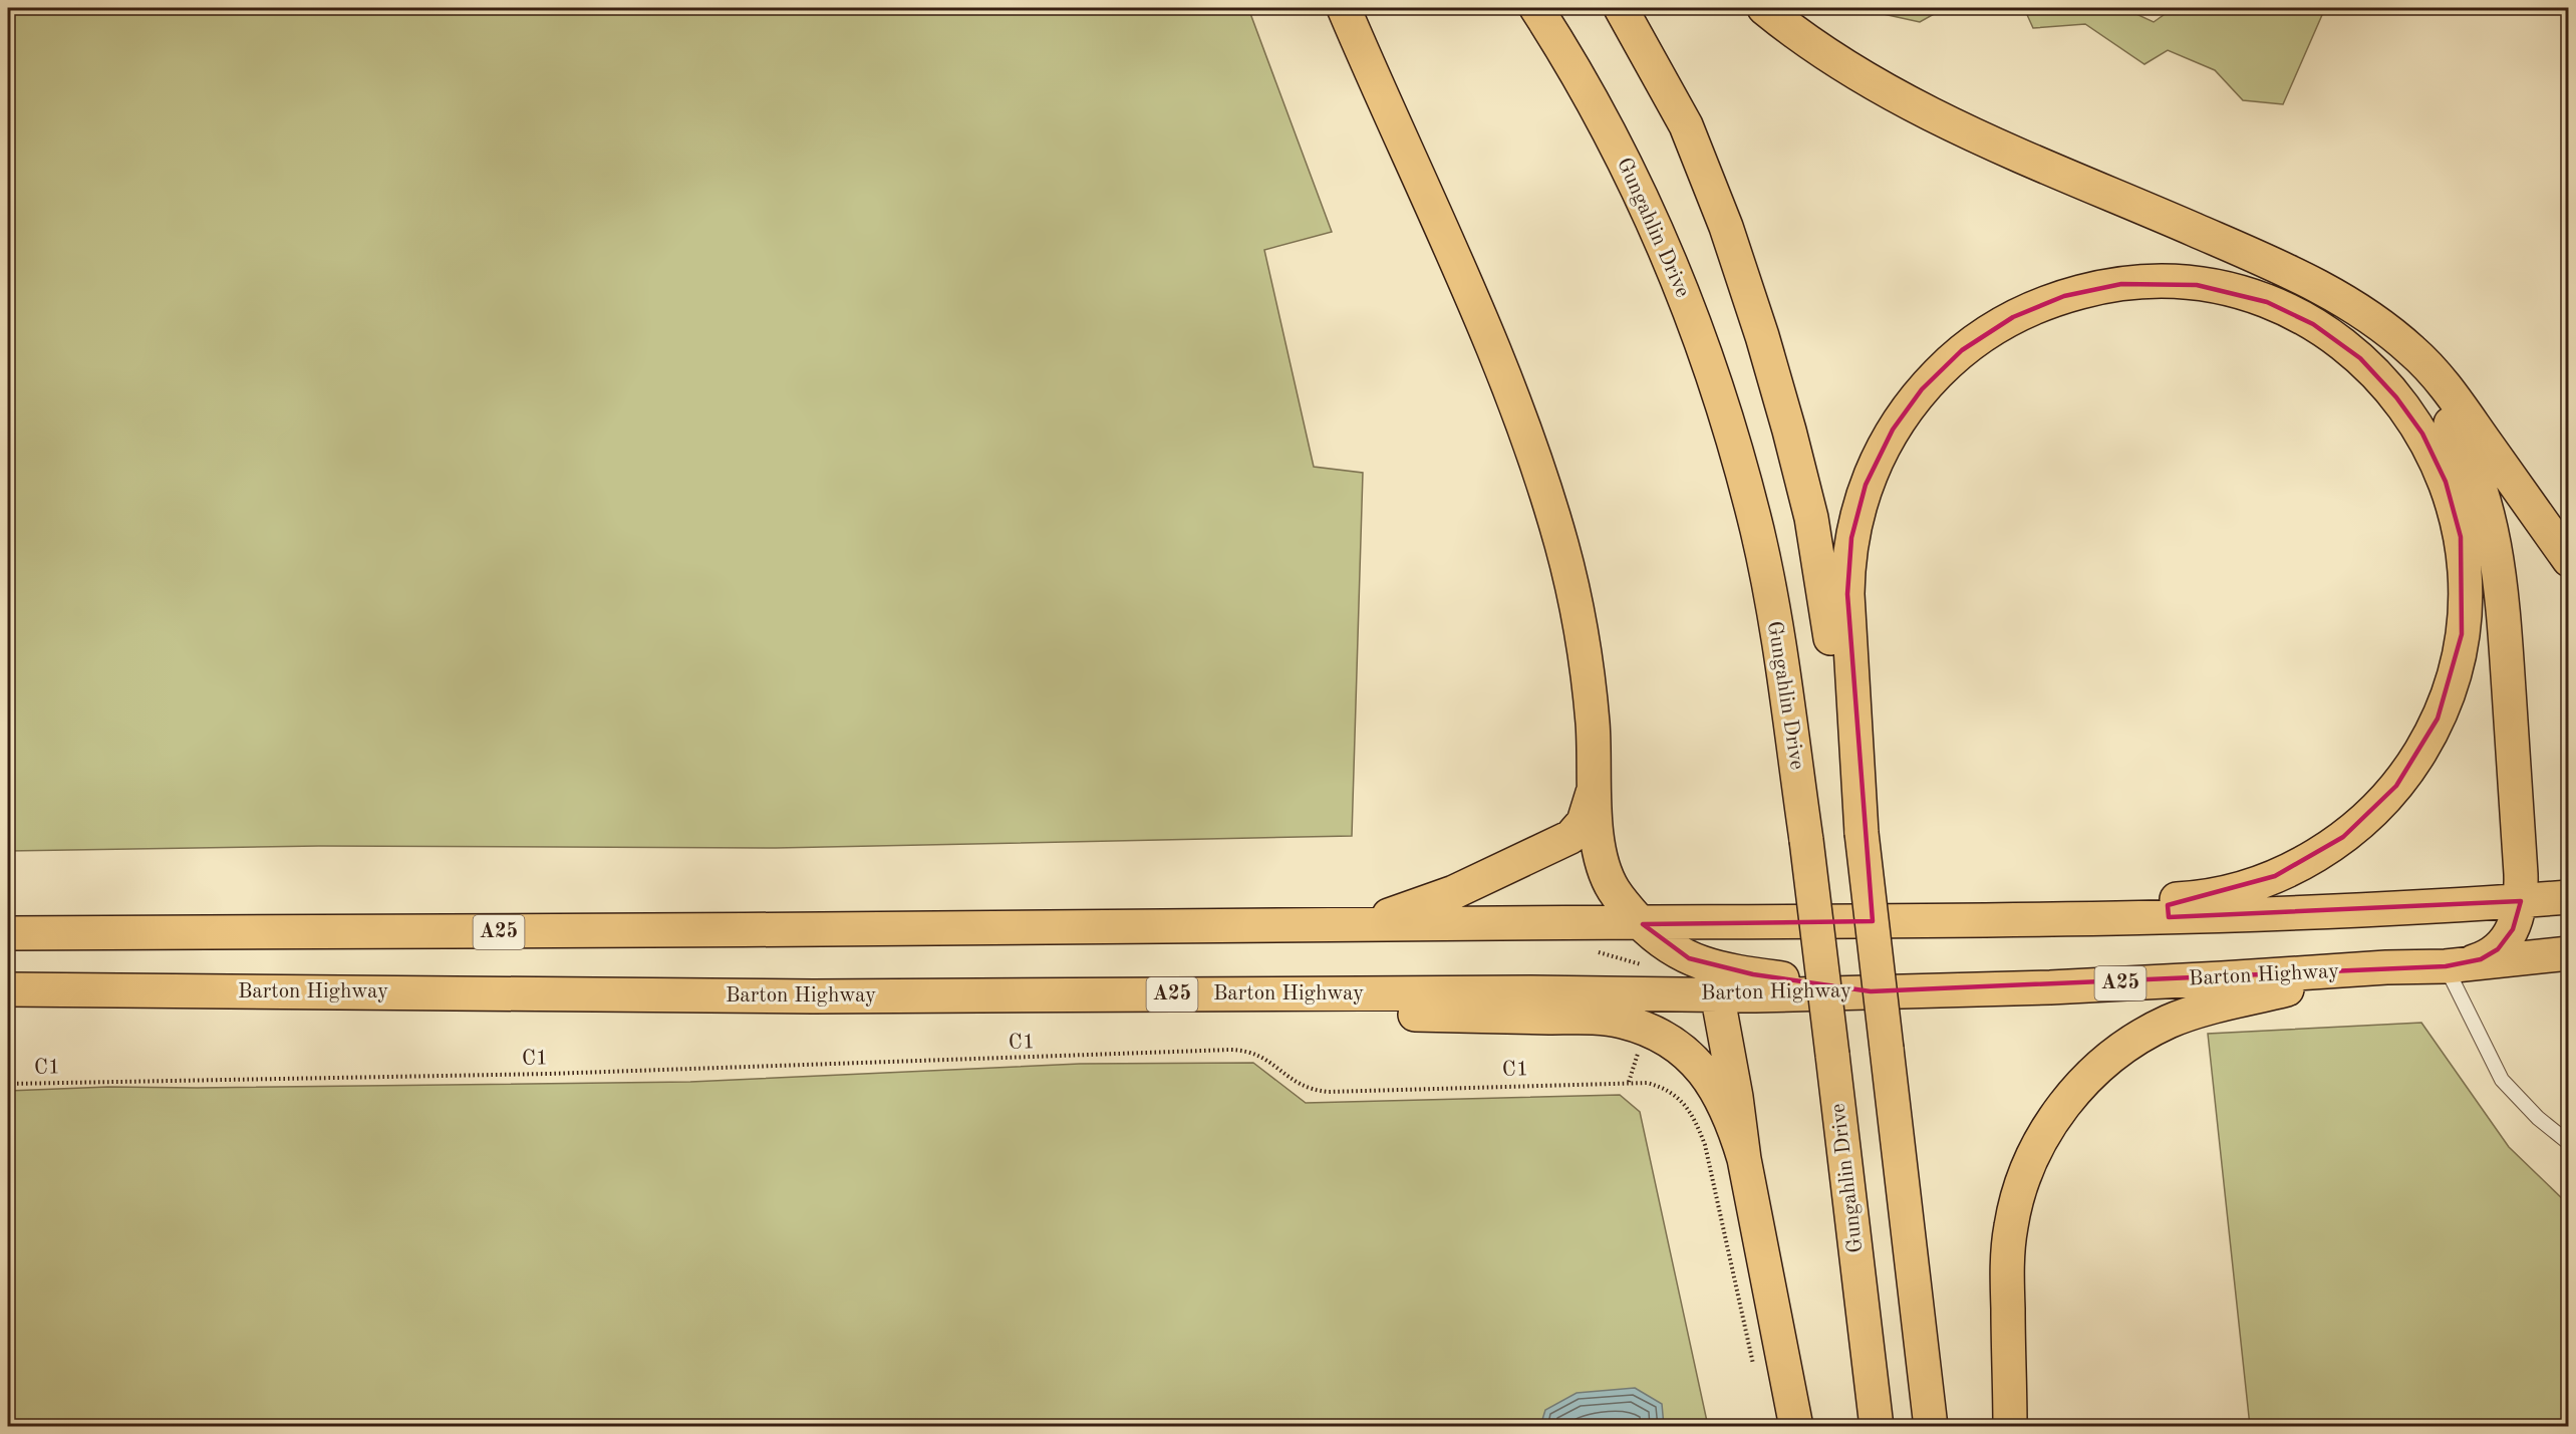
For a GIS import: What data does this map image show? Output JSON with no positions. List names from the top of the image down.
{
  "streets": {
    "highway": ["Gungahlin Drive", "A25", "Barton Highway"],
    "path": ["C1"]
  }
}
